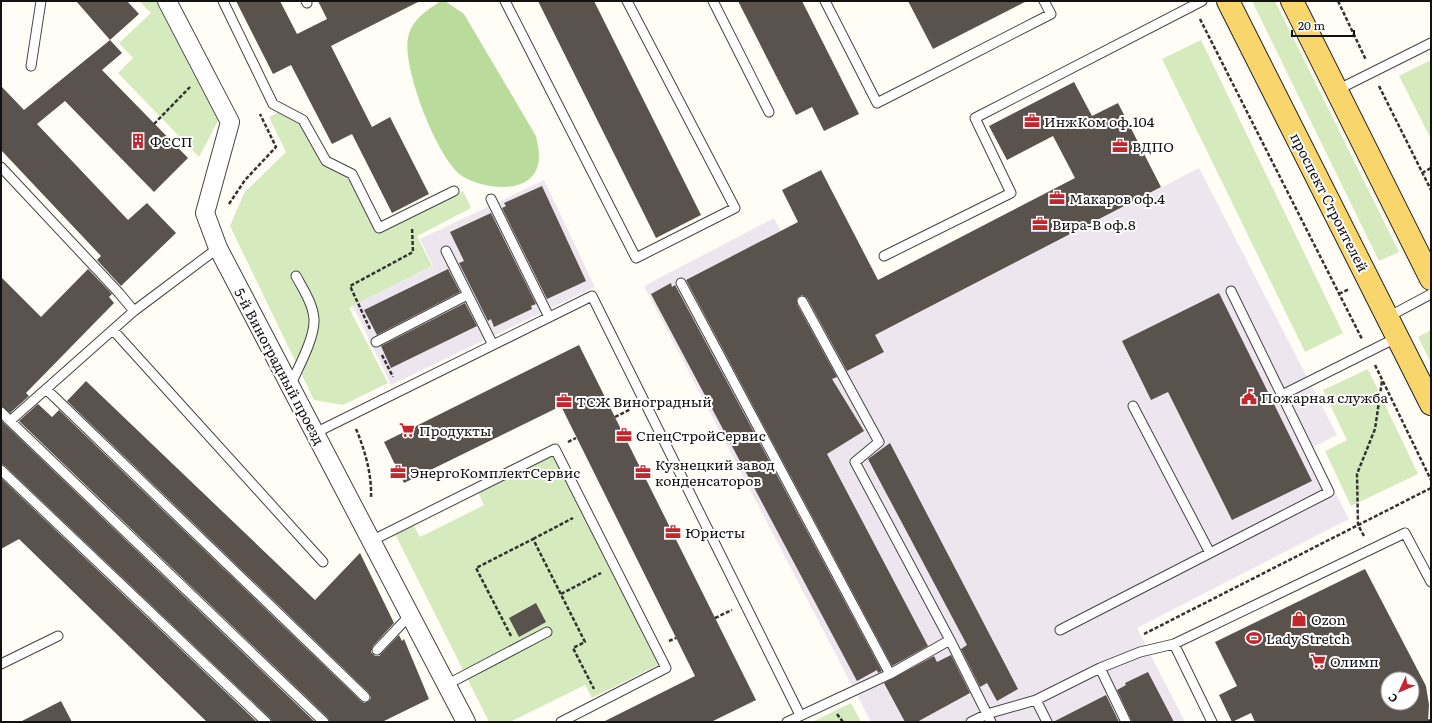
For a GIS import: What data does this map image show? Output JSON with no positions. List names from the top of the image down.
{
  "streets": {
    "main road": ["проспект Строителей"],
    "street": ["5-й Виноградный проезд"]
  },
  "places": {
    "office": [
      "ИнжКом оф.104",
      "ВДПО",
      "Макаров оф.4",
      "Вира-В оф.8",
      "ТСЖ Виноградный",
      "СпецСтройСервис",
      "ЭнергоКомплектСервис",
      "Кузнецкий завод конденсаторов",
      "Юристы"
    ],
    "building": ["ФССП"],
    "public building": ["Пожарная служба"],
    "supermarket": ["Продукты", "Олимп"],
    "shop": ["Ozon"],
    "sports": ["Lady Stretch"]
  },
  "scale_bar": "20 m",
  "north": "bottom left"
}
